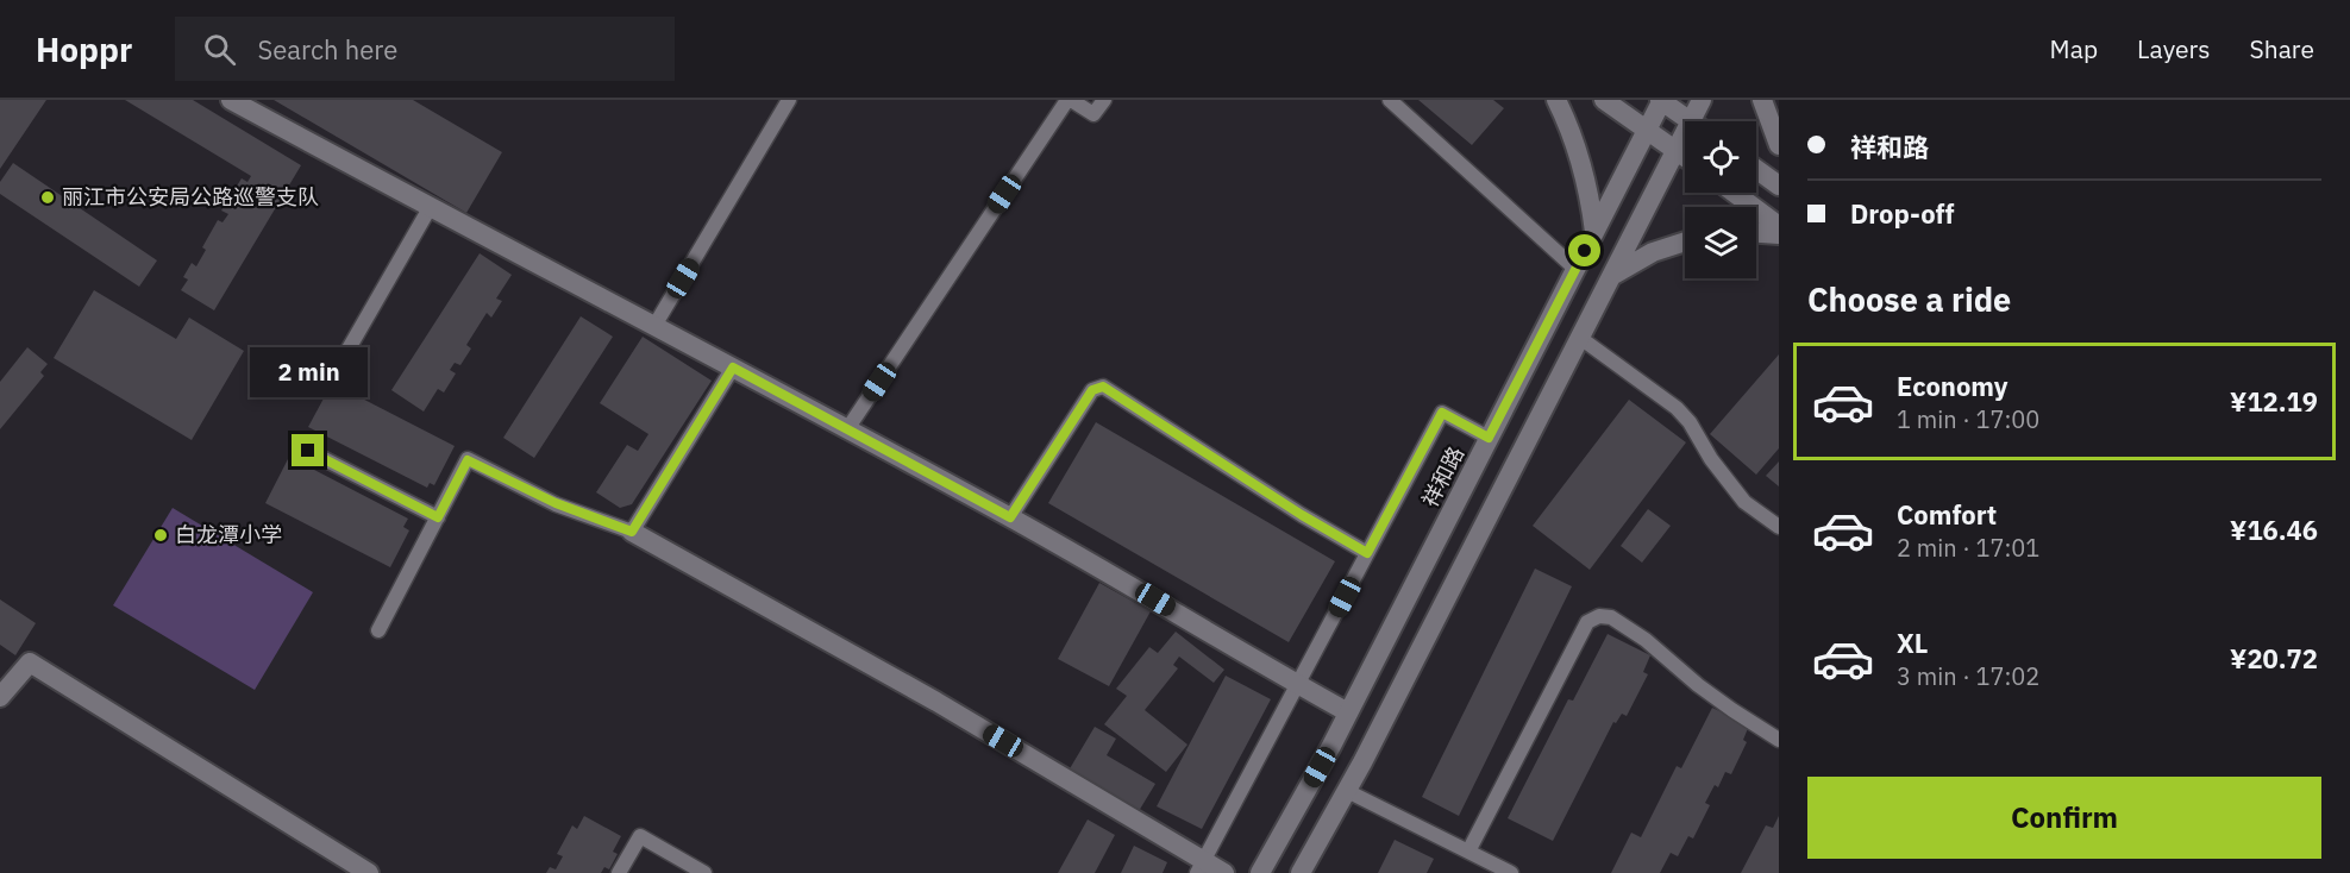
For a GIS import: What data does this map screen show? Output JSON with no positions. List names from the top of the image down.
{
  "streets": {
    "street": ["祥和路"]
  },
  "places": ["丽江市公安局公路巡警支队", "白龙潭小学"],
  "page": {
    "header": "Hoppr",
    "search": "Search here",
    "nav": ["Map", "Layers", "Share"],
    "banner": ["祥和路", "Drop-off"],
    "heading": "Choose a ride",
    "list": [
      {
        "name": "Economy",
        "note": "1 min · 17:00",
        "value": "¥12.19"
      },
      {
        "name": "Comfort",
        "note": "2 min · 17:01",
        "value": "¥16.46"
      },
      {
        "name": "XL",
        "note": "3 min · 17:02",
        "value": "¥20.72"
      }
    ],
    "bubble": "2 min",
    "buttons": "Confirm"
  }
}
